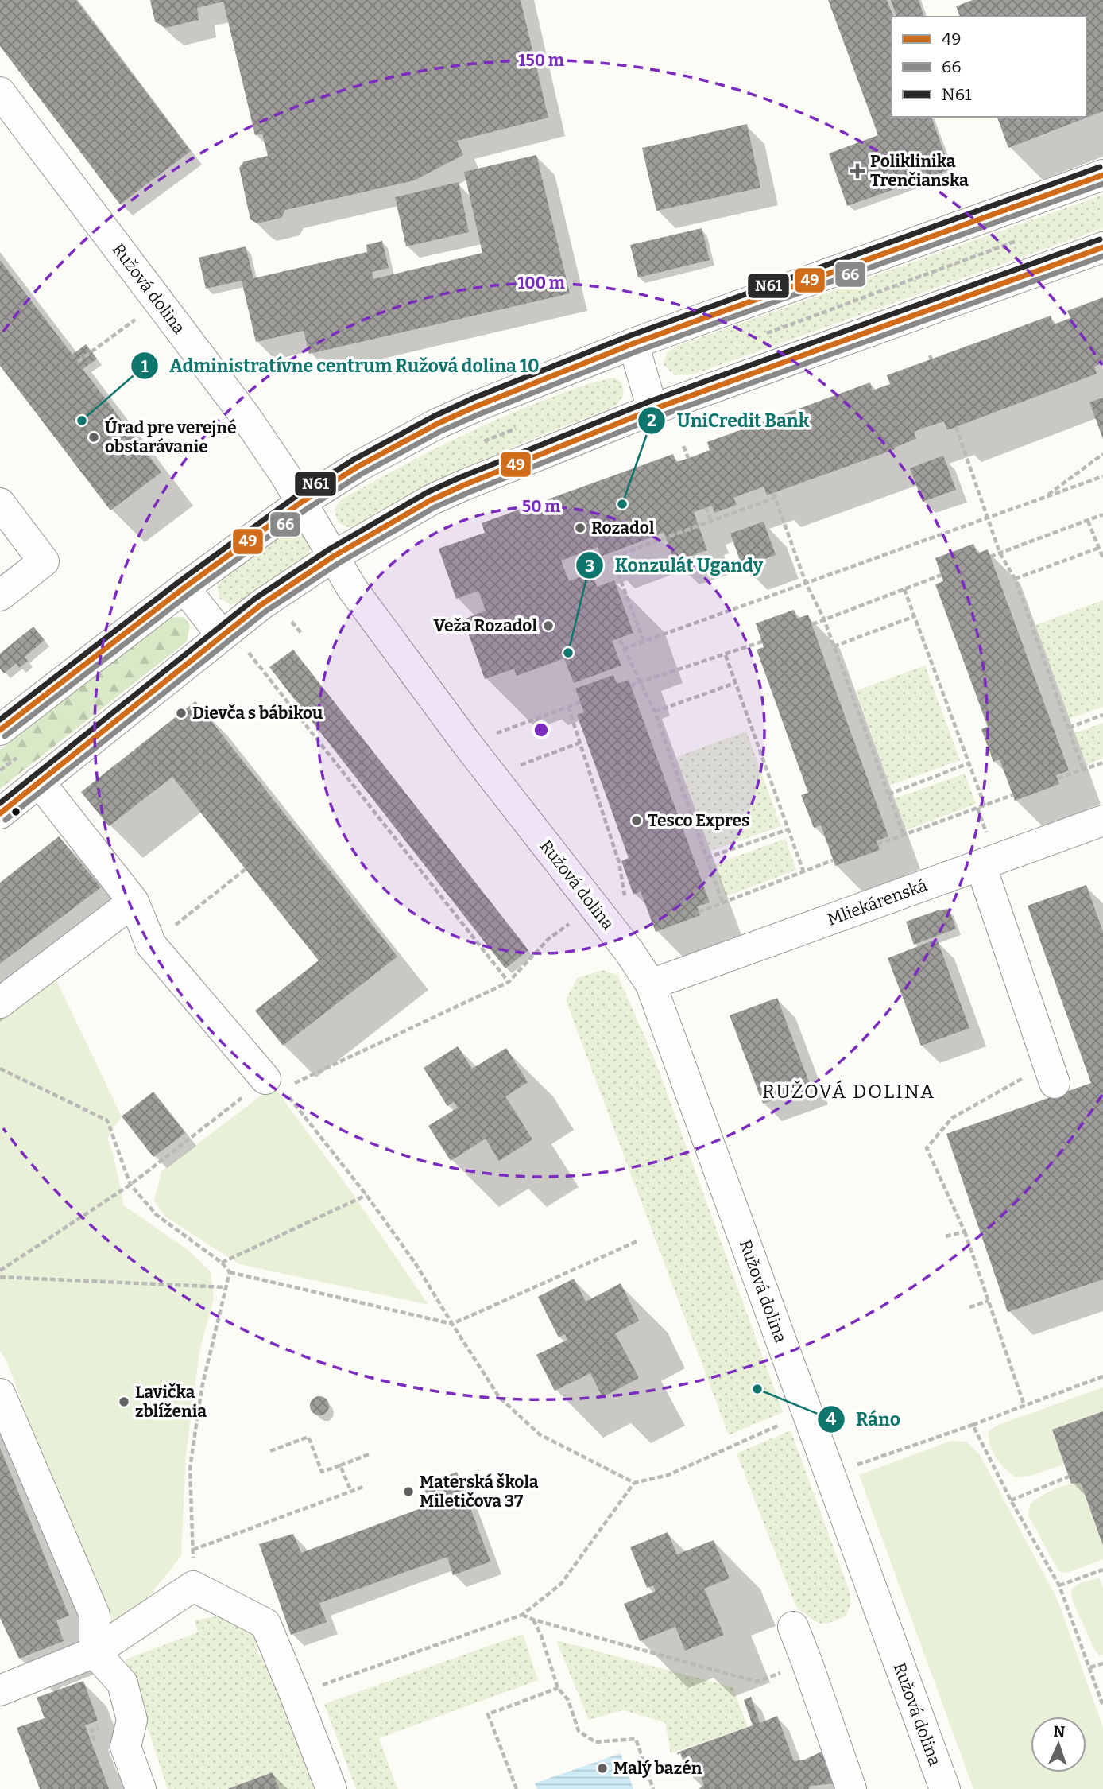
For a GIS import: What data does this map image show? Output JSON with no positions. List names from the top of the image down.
{
  "streets": {
    "street": ["Ružová dolina", "Mliekárenská"]
  },
  "crossings": [
    ["Ružová dolina", "Mliekárenská"]
  ],
  "districts": ["RUŽOVÁ DOLINA"],
  "places": {
    "health": ["Poliklinika Trenčianska"],
    "other": [
      "Administratívne centrum Ružová dolina 10",
      "Úrad pre verejné obstarávanie",
      "UniCredit Bank",
      "Rozadol",
      "Veža Rozadol",
      "Konzulát Ugandy",
      "Dievča s bábikou",
      "Tesco Expres",
      "Ráno",
      "Lavička zblíženia",
      "Materská škola Miletičova 37",
      "Malý bazén"
    ]
  },
  "lines": ["transit line N61", "transit line 49", "transit line 66"],
  "legend": ["49", "66", "N61"],
  "north": "top",
  "rings": ["150 m", "100 m", "50 m"]
}
